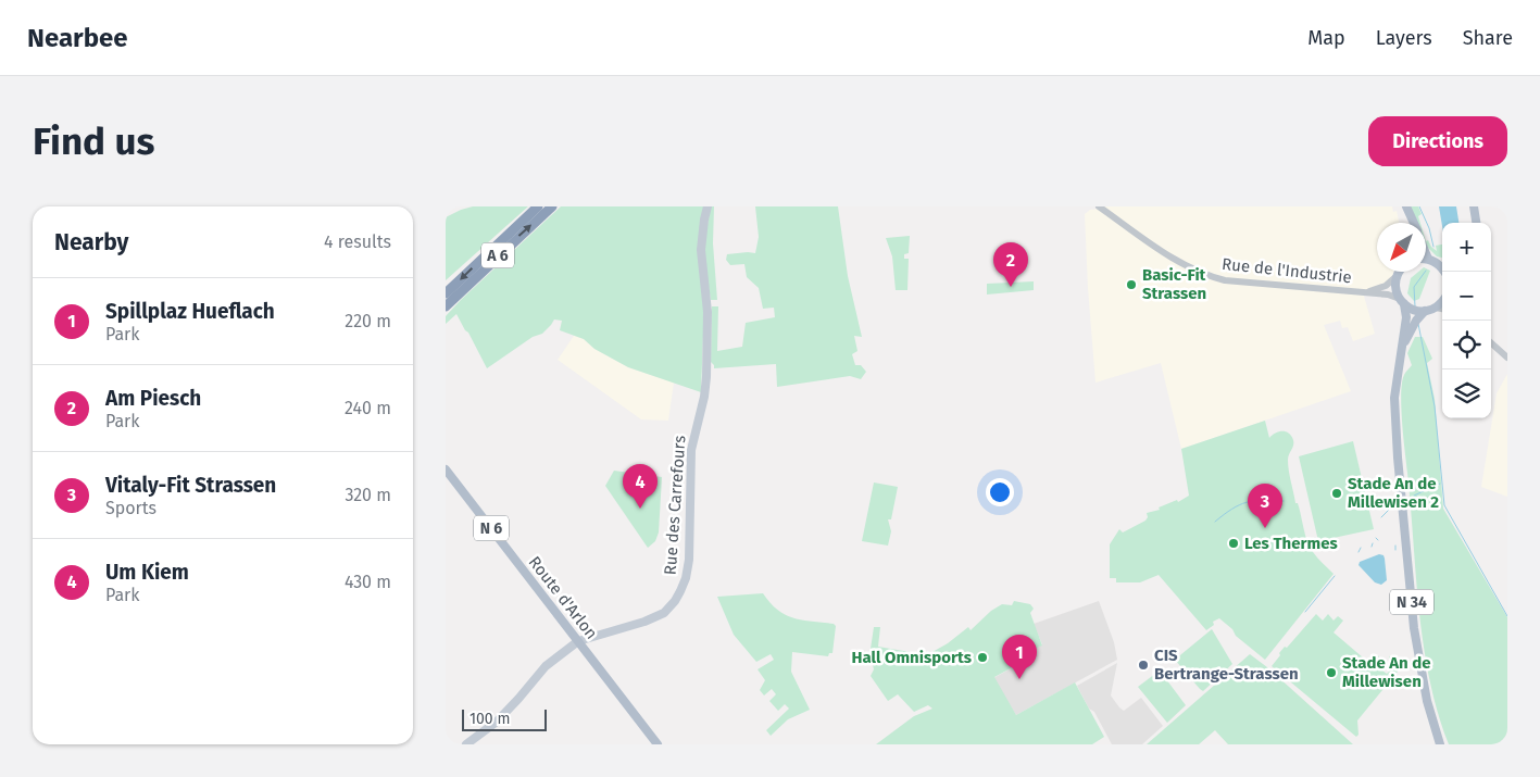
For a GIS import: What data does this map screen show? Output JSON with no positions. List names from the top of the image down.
{
  "streets": {
    "highway": ["A 6"],
    "main road": [
      "Rue des Carrefours",
      "N 6",
      "Route d'Arlon",
      "N 34"
    ],
    "street": ["Rue de l'Industrie"]
  },
  "crossings": [
    ["Rue de l'Industrie", "N 34"],
    ["Rue des Carrefours", "Route d'Arlon"]
  ],
  "places": [
    "Basic-Fit Strassen",
    "Stade An de Millewisen 2",
    "Les Thermes",
    "Hall Omnisports",
    "CIS Bertrange-Strassen",
    "Stade An de Millewisen"
  ],
  "scale_bar": "100 m",
  "north": "bottom left",
  "page": {
    "header": "Nearbee",
    "nav": ["Map", "Layers", "Share"],
    "buttons": "Directions",
    "title": "Find us",
    "heading": ["Nearby", "4 results"],
    "map_buttons": ["+", "−"],
    "pins": [
      "2",
      "4",
      "3",
      "1"
    ],
    "list": [
      {
        "mark": "1",
        "name": "Spillplaz Hueflach",
        "note": "Park",
        "value": "220 m"
      },
      {
        "mark": "2",
        "name": "Am Piesch",
        "note": "Park",
        "value": "240 m"
      },
      {
        "mark": "3",
        "name": "Vitaly-Fit Strassen",
        "note": "Sports",
        "value": "320 m"
      },
      {
        "mark": "4",
        "name": "Um Kiem",
        "note": "Park",
        "value": "430 m"
      }
    ],
    "scale": "100 m"
  }
}
